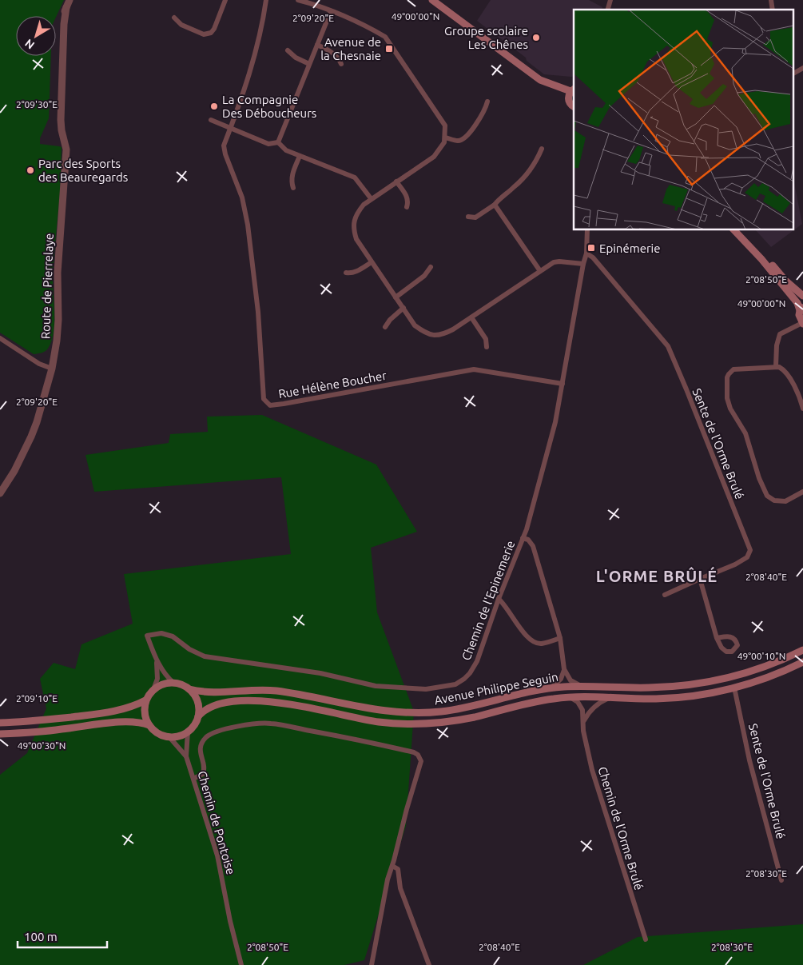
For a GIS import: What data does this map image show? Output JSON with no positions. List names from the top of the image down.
{
  "streets": {
    "main road": ["Avenue Philippe Seguin"],
    "street": [
      "Route de Pierrelaye",
      "Rue Hélène Boucher",
      "Sente de l'Orme Brulé",
      "Chemin de l'Epinemerie",
      "Chemin de Pontoise",
      "Chemin de l'Orme Brulé"
    ]
  },
  "crossings": [
    ["Rue Hélène Boucher", "Chemin de l'Epinemerie"],
    ["Sente de l'Orme Brulé", "Chemin de l'Epinemerie"],
    ["Sente de l'Orme Brulé", "Avenue Philippe Seguin"],
    ["Avenue Philippe Seguin", "Chemin de Pontoise"],
    ["Avenue Philippe Seguin", "Chemin de l'Orme Brulé"]
  ],
  "districts": ["L'ORME BRÛLÉ"],
  "places": {
    "other": ["Groupe scolaire Les Chênes", "La Compagnie Des Déboucheurs", "Parc des Sports des Beauregards"],
    "transit": ["Avenue de la Chesnaie", "Epinémerie"]
  },
  "scale_bar": "100 m",
  "north": "bottom left",
  "coordinates": [
    "49°00'00\"N",
    "2°09'20\"E",
    "2°09'30\"E",
    "2°08'50\"E",
    "2°08'40\"E",
    "49°00'10\"N",
    "2°09'10\"E",
    "49°00'30\"N",
    "2°08'30\"E"
  ]
}
